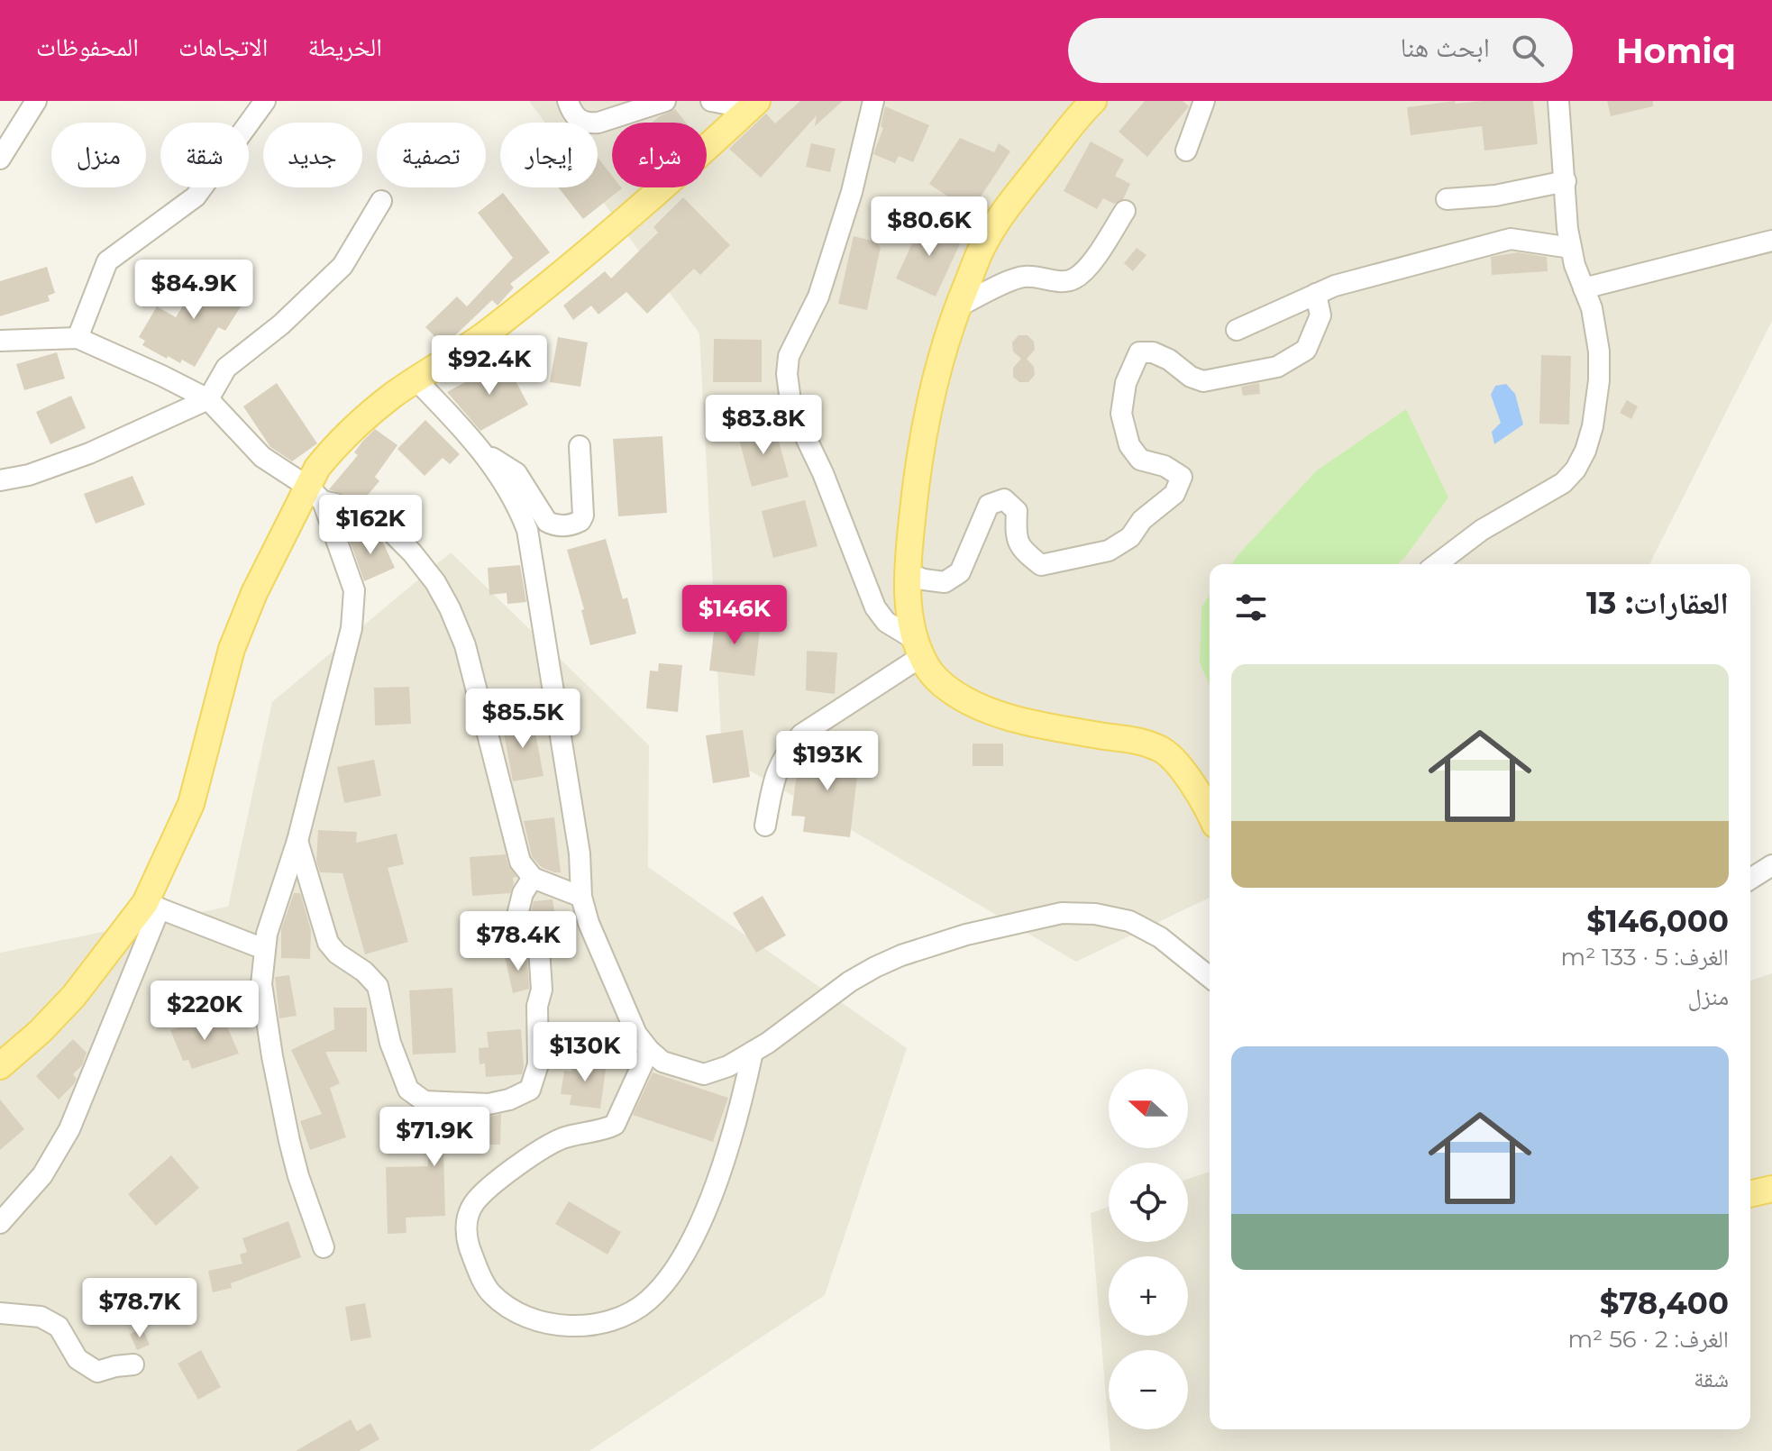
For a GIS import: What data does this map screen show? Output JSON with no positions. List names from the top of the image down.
{
  "north": "left",
  "page": {
    "header": "Homiq",
    "search": "ابحث هنا",
    "nav": ["الخريطة", "الاتجاهات", "المحفوظات"],
    "chip": [
      "شراء",
      "إيجار",
      "تصفية",
      "جديد",
      "شقة",
      "منزل"
    ],
    "price": [
      "$80.6K",
      "$84.9K",
      "$92.4K",
      "$83.8K",
      "$162K",
      "$146K",
      "$85.5K",
      "$193K",
      "$78.4K",
      "$220K",
      "$130K",
      "$71.9K",
      "$78.7K"
    ],
    "heading": "العقارات: 13",
    "list": [
      {
        "name": "$146,000",
        "note": "الغرف: 5 · 133 m² · منزل"
      },
      {
        "name": "$78,400",
        "note": "الغرف: 2 · 56 m² · شقة"
      }
    ],
    "map_buttons": ["+", "−"]
  }
}
